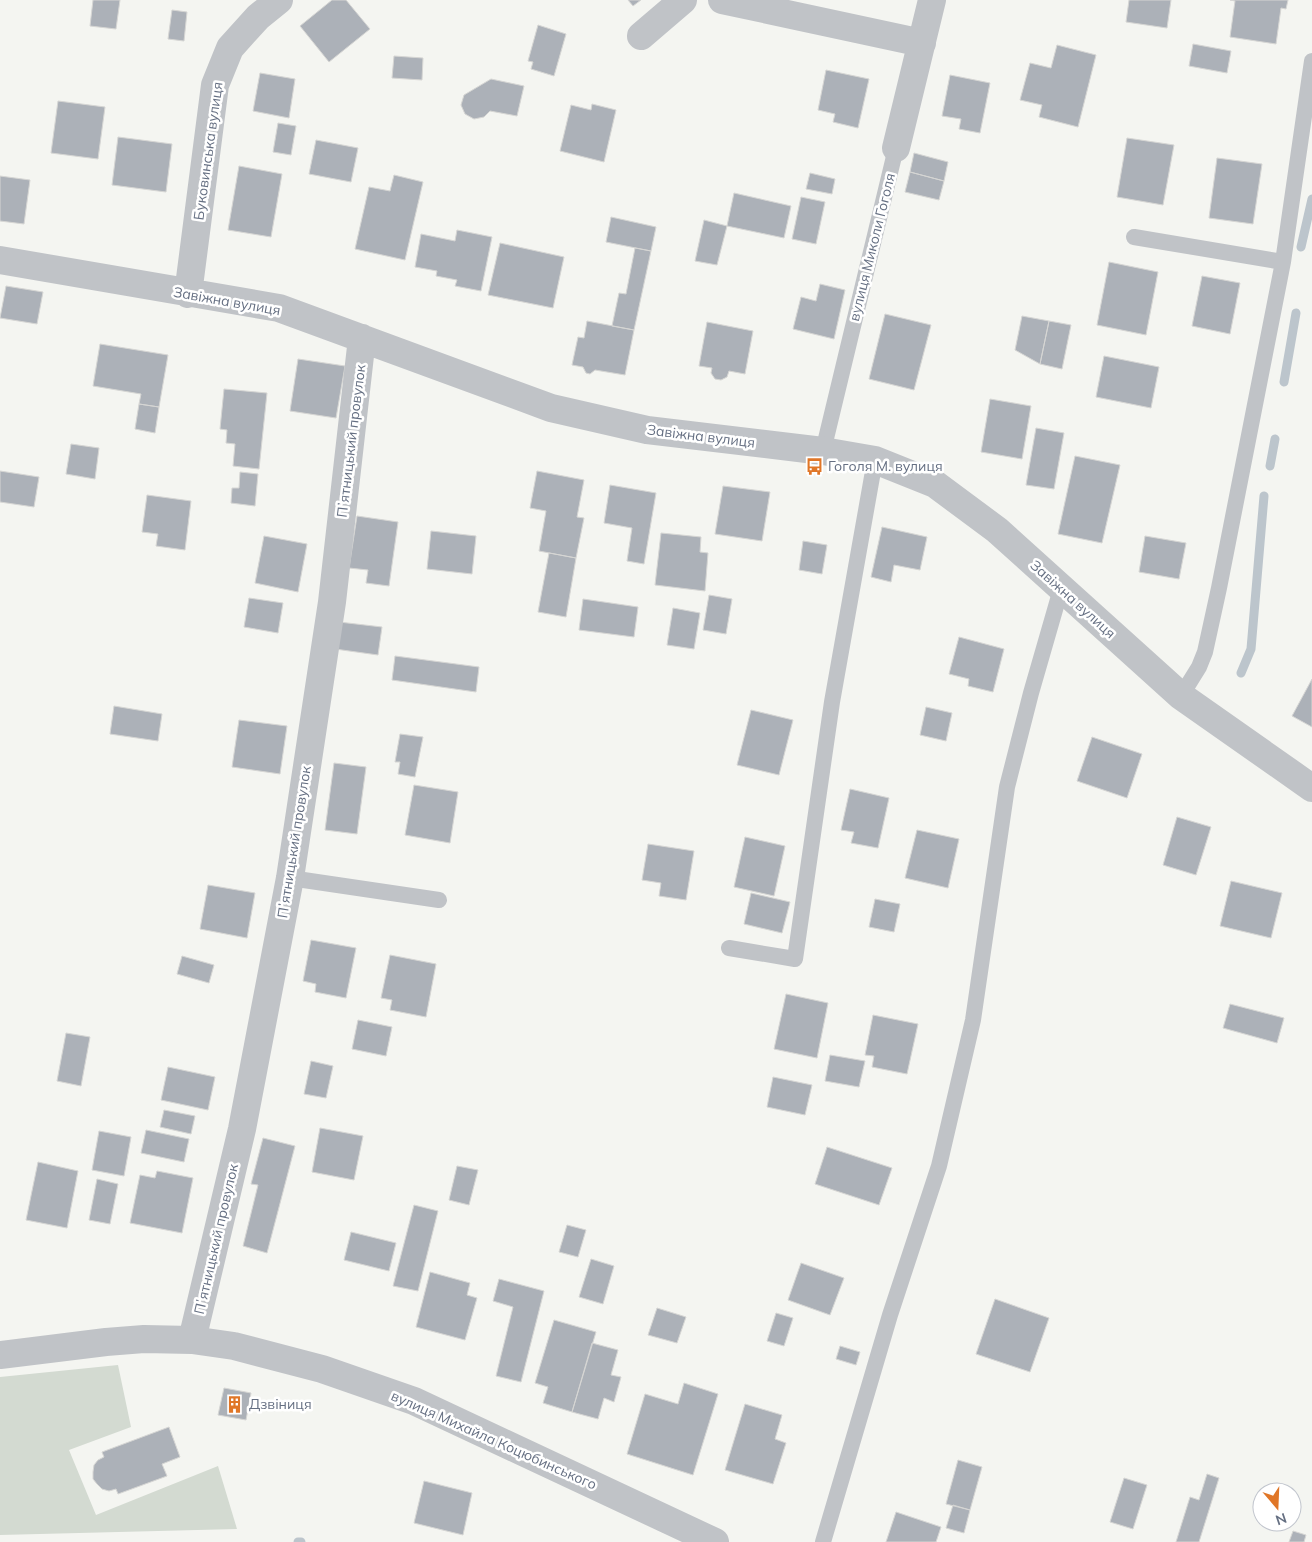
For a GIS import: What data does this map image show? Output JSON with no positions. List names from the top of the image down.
{
  "streets": {
    "street": [
      "Буковинська вулиця",
      "вулиця Миколи Гоголя",
      "Завіжна вулиця",
      "Пʼятницький провулок",
      "вулиця Михайла Коцюбинського"
    ]
  },
  "crossings": [
    ["Буковинська вулиця", "Завіжна вулиця"],
    ["вулиця Миколи Гоголя", "Завіжна вулиця"],
    ["Завіжна вулиця", "Пʼятницький провулок"],
    ["Пʼятницький провулок", "вулиця Михайла Коцюбинського"]
  ],
  "places": {
    "bus stop": ["Гоголя М. вулиця"],
    "building": ["Дзвіниця"]
  },
  "north": "bottom"
}
